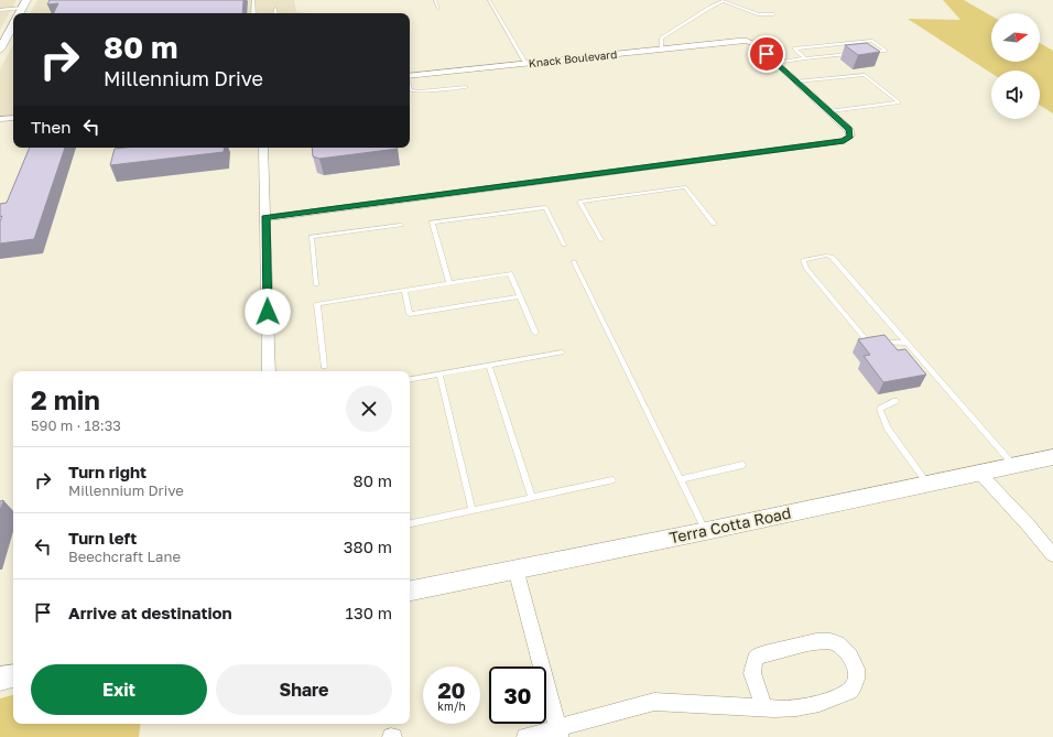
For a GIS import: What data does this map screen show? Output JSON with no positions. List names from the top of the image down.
{
  "streets": {
    "street": ["Knack Boulevard", "Terra Cotta Road"]
  },
  "north": "right",
  "page": {
    "turn": ["80 m", "Millennium Drive"],
    "then": "Then",
    "heading": ["2 min", "590 m · 18:33"],
    "list": [
      {
        "name": "Turn right",
        "note": "Millennium Drive",
        "value": "80 m"
      },
      {
        "name": "Turn left",
        "note": "Beechcraft Lane",
        "value": "380 m"
      },
      {
        "name": "Arrive at destination",
        "value": "130 m"
      }
    ],
    "buttons": ["Exit", "Share"],
    "speed": "20 km/h",
    "limit": "30"
  }
}
